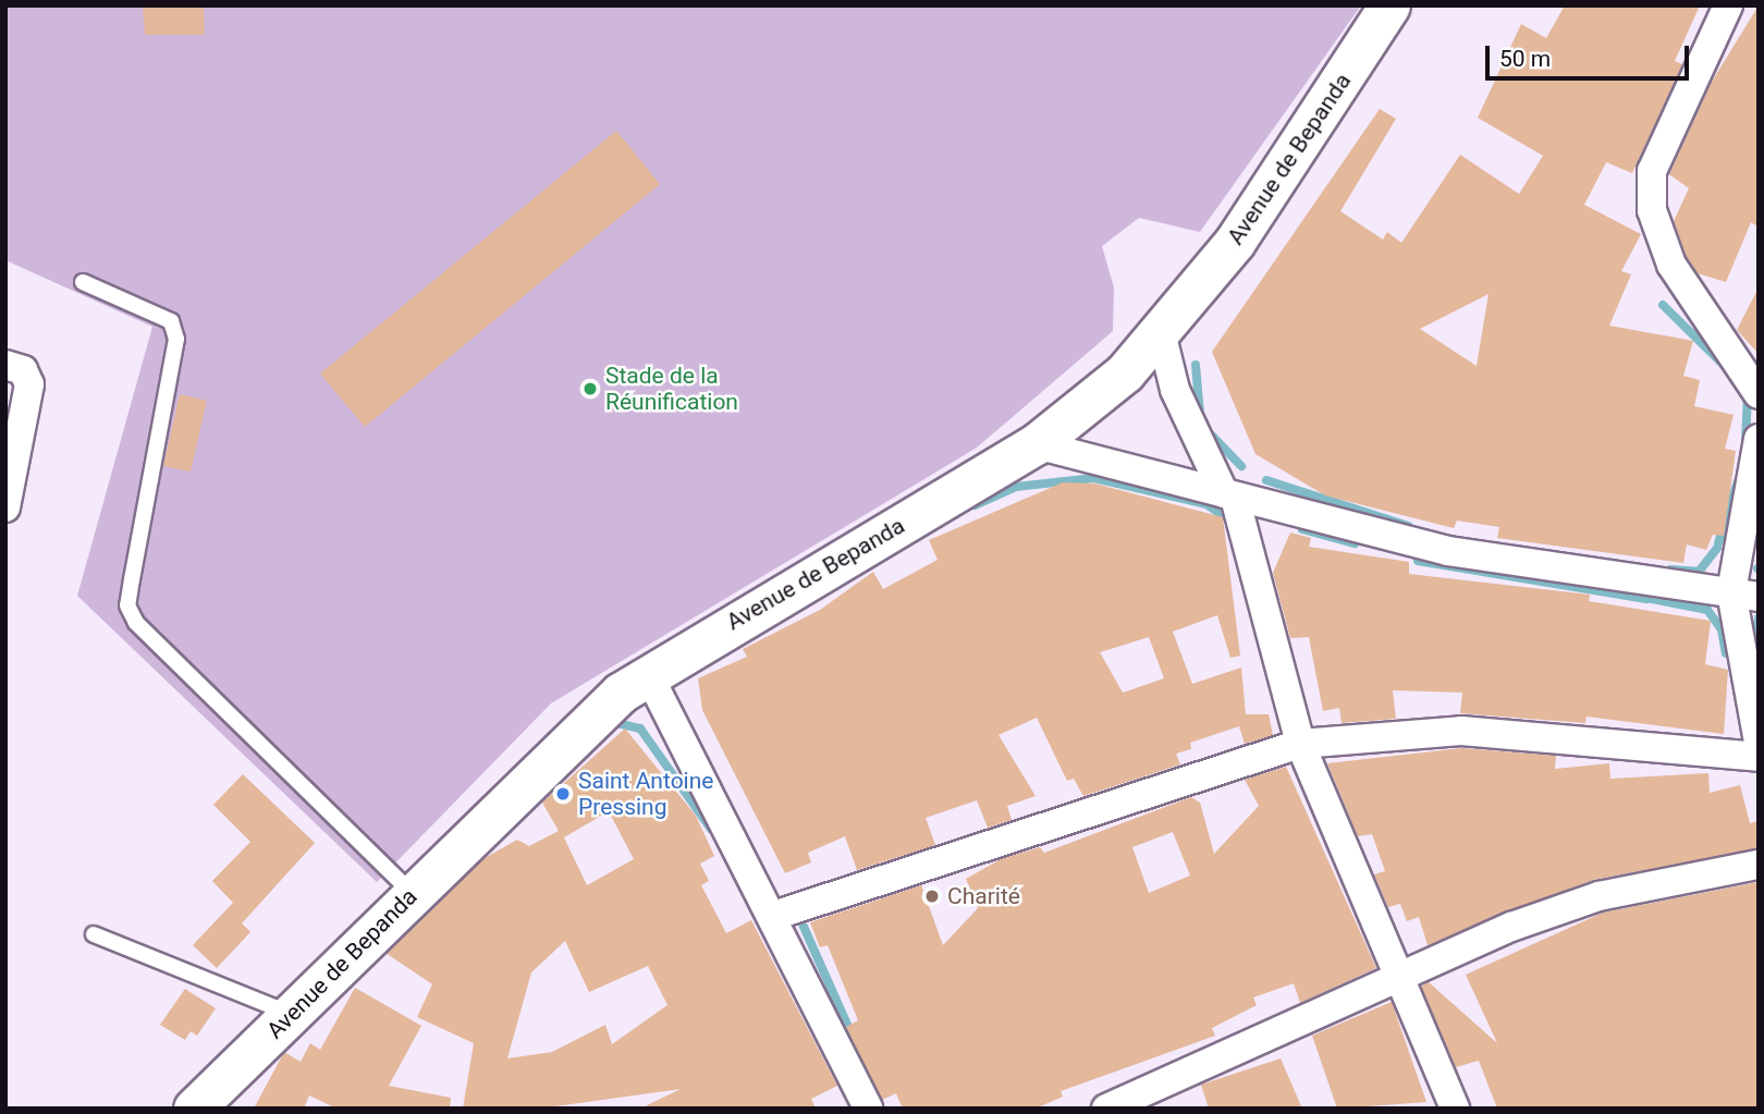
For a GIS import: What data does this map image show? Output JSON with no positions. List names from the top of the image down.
{
  "streets": {
    "main road": ["Avenue de Bepanda"]
  },
  "places": ["Stade de la Réunification", "Saint Antoine Pressing", "Charité"],
  "scale_bar": "50 m"
}
